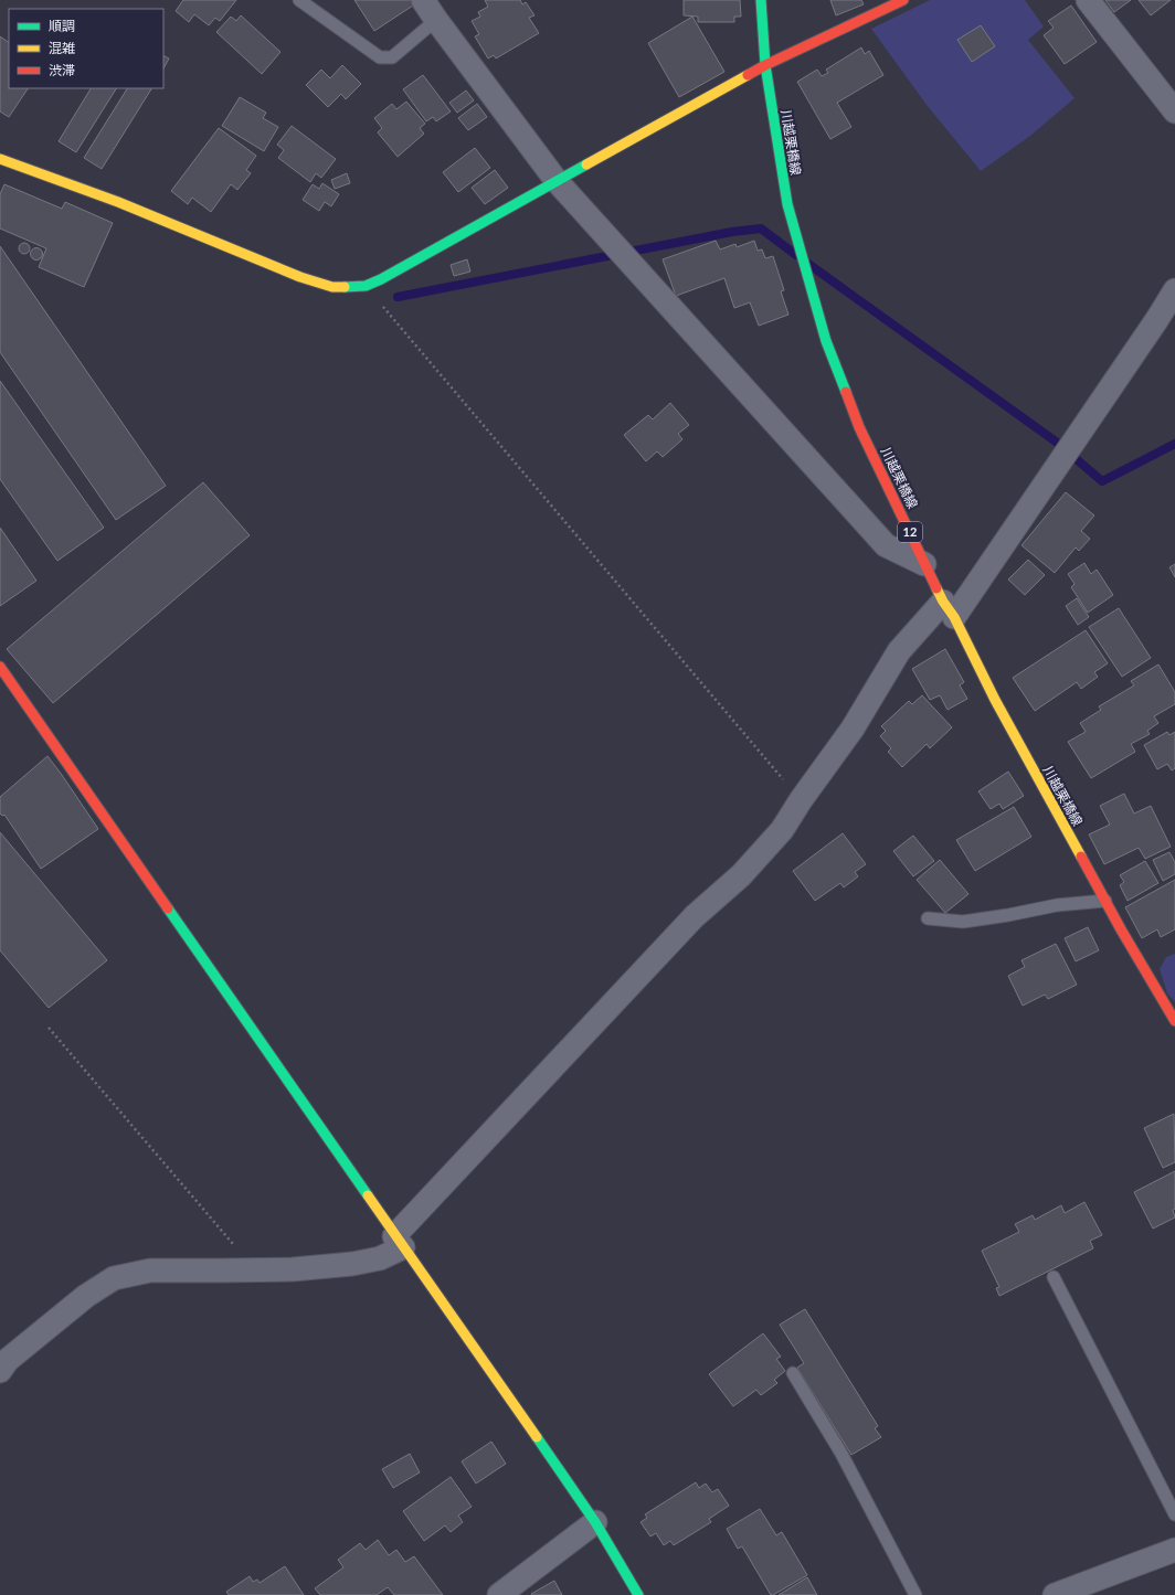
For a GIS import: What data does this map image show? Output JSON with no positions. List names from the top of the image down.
{
  "streets": {
    "street": ["川越栗橋線", "12"]
  },
  "legend": ["順調", "混雑", "渋滞"]
}
